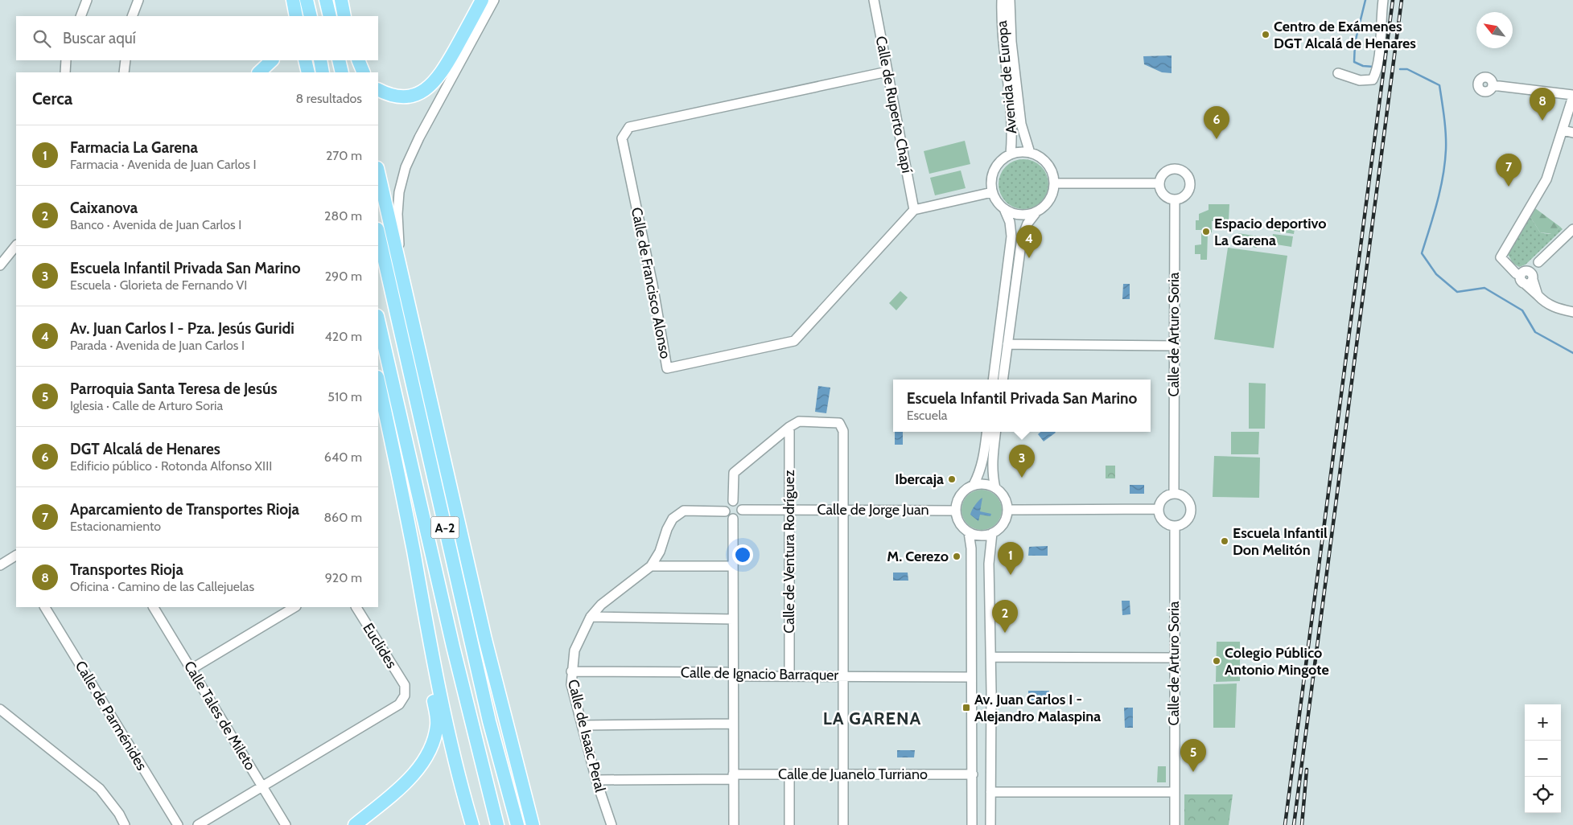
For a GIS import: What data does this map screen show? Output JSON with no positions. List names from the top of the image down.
{
  "streets": {
    "highway": ["A-2"],
    "street": [
      "Avenida de Europa",
      "Calle de Ruperto Chapí",
      "Calle de Francisco Alonso",
      "Calle de Arturo Soria",
      "Calle de Jorge Juan",
      "Calle de Ventura Rodríguez",
      "Euclides",
      "Calle de Ignacio Barraquer",
      "Calle de Parménides",
      "Calle Tales de Mileto",
      "Calle de Isaac Peral",
      "Calle de Juanelo Turriano"
    ]
  },
  "crossings": [
    ["Calle de Ruperto Chapí", "Calle de Francisco Alonso"],
    ["Calle de Jorge Juan", "Calle de Ventura Rodríguez"],
    ["Calle de Jorge Juan", "Calle de Isaac Peral"],
    ["Calle de Ventura Rodríguez", "Calle de Ignacio Barraquer"],
    ["Euclides", "Calle Tales de Mileto"],
    ["Calle de Ignacio Barraquer", "Calle de Isaac Peral"],
    ["Calle de Isaac Peral", "Calle de Juanelo Turriano"]
  ],
  "districts": ["LA GARENA"],
  "places": {
    "other": [
      "Centro de Exámenes DGT Alcalá de Henares",
      "Espacio deportivo La Garena",
      "Ibercaja",
      "Escuela Infantil Don Melitón",
      "M. Cerezo",
      "Colegio Público Antonio Mingote"
    ],
    "transit": ["Av. Juan Carlos I - Alejandro Malaspina"]
  },
  "north": "top left",
  "page": {
    "search": "Buscar aquí",
    "heading": ["Cerca", "8 resultados"],
    "pins": [
      "8",
      "6",
      "7",
      "4",
      "3",
      "1",
      "2",
      "5"
    ],
    "list": [
      {
        "mark": "1",
        "name": "Farmacia La Garena",
        "note": "Farmacia · Avenida de Juan Carlos I",
        "value": "270 m"
      },
      {
        "mark": "2",
        "name": "Caixanova",
        "note": "Banco · Avenida de Juan Carlos I",
        "value": "280 m"
      },
      {
        "mark": "3",
        "name": "Escuela Infantil Privada San Marino",
        "note": "Escuela · Glorieta de Fernando VI",
        "value": "290 m"
      },
      {
        "mark": "4",
        "name": "Av. Juan Carlos I - Pza. Jesús Guridi",
        "note": "Parada · Avenida de Juan Carlos I",
        "value": "420 m"
      },
      {
        "mark": "5",
        "name": "Parroquia Santa Teresa de Jesús",
        "note": "Iglesia · Calle de Arturo Soria",
        "value": "510 m"
      },
      {
        "mark": "6",
        "name": "DGT Alcalá de Henares",
        "note": "Edificio público · Rotonda Alfonso XIII",
        "value": "640 m"
      },
      {
        "mark": "7",
        "name": "Aparcamiento de Transportes Rioja",
        "note": "Estacionamiento",
        "value": "860 m"
      },
      {
        "mark": "8",
        "name": "Transportes Rioja",
        "note": "Oficina · Camino de las Callejuelas",
        "value": "920 m"
      }
    ],
    "popup": ["Escuela Infantil Privada San Marino", "Escuela"],
    "map_buttons": ["+", "−"]
  }
}
